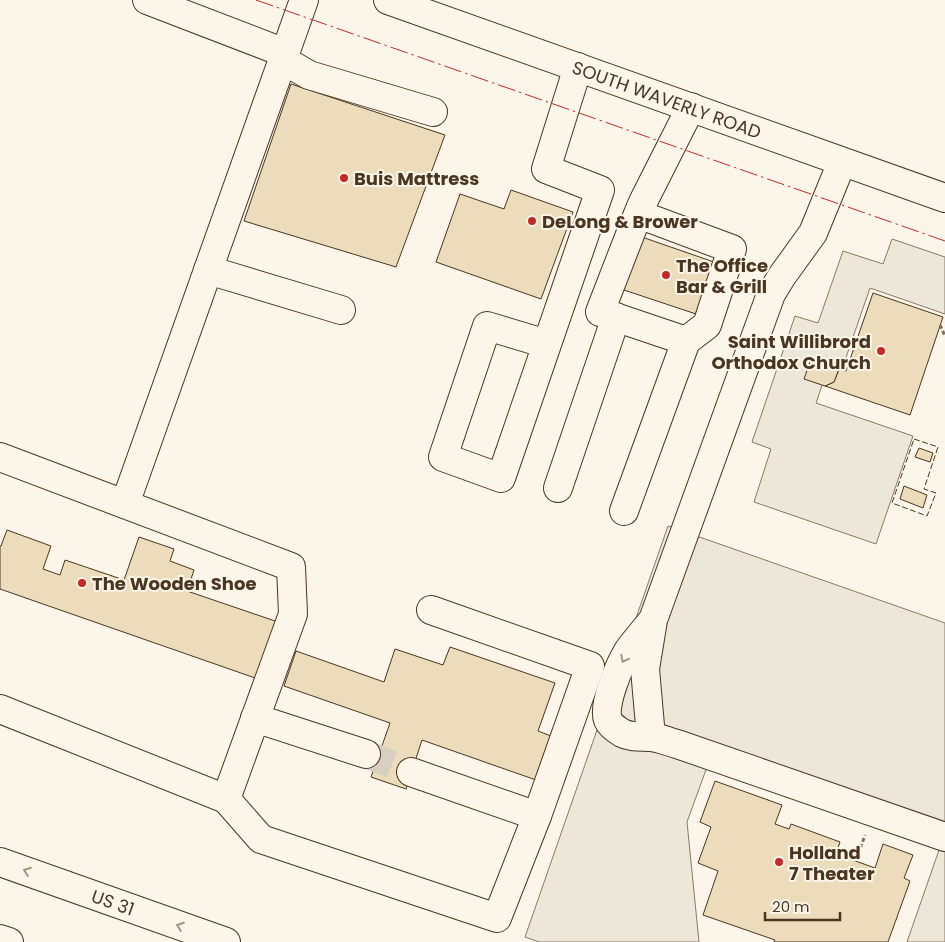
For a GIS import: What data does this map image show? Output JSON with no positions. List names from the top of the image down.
{
  "streets": {
    "main road": ["SOUTH WAVERLY ROAD", "US 31"]
  },
  "places": [
    "Buis Mattress",
    "DeLong & Brower",
    "The Office Bar & Grill",
    "Saint Willibrord Orthodox Church",
    "The Wooden Shoe",
    "Holland 7 Theater"
  ],
  "scale_bar": "20 m"
}
